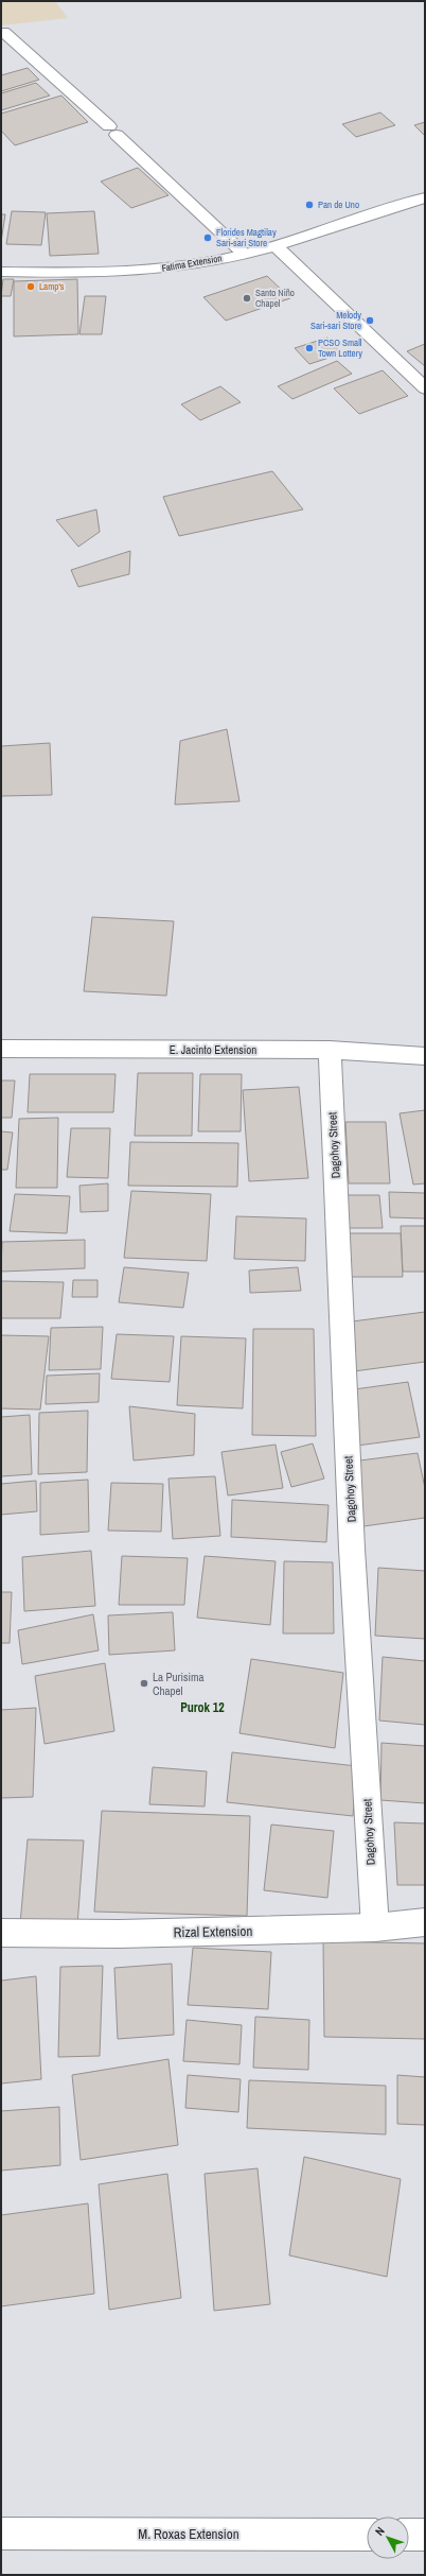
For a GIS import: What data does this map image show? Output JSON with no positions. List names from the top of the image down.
{
  "streets": {
    "street": [
      "Fatima Extension",
      "E. Jacinto Extension",
      "Dagohoy Street",
      "Rizal Extension",
      "M. Roxas Extension"
    ]
  },
  "crossings": [
    ["E. Jacinto Extension", "Dagohoy Street"],
    ["Dagohoy Street", "Rizal Extension"]
  ],
  "districts": ["Purok 12"],
  "places": [
    "Pan de Uno",
    "Florides Magtilay Sari-sari Store",
    "Lamp's",
    "Santo Niño Chapel",
    "Melody Sari-sari Store",
    "PCSO Small Town Lottery",
    "La Purisima Chapel"
  ],
  "north": "top left"
}
